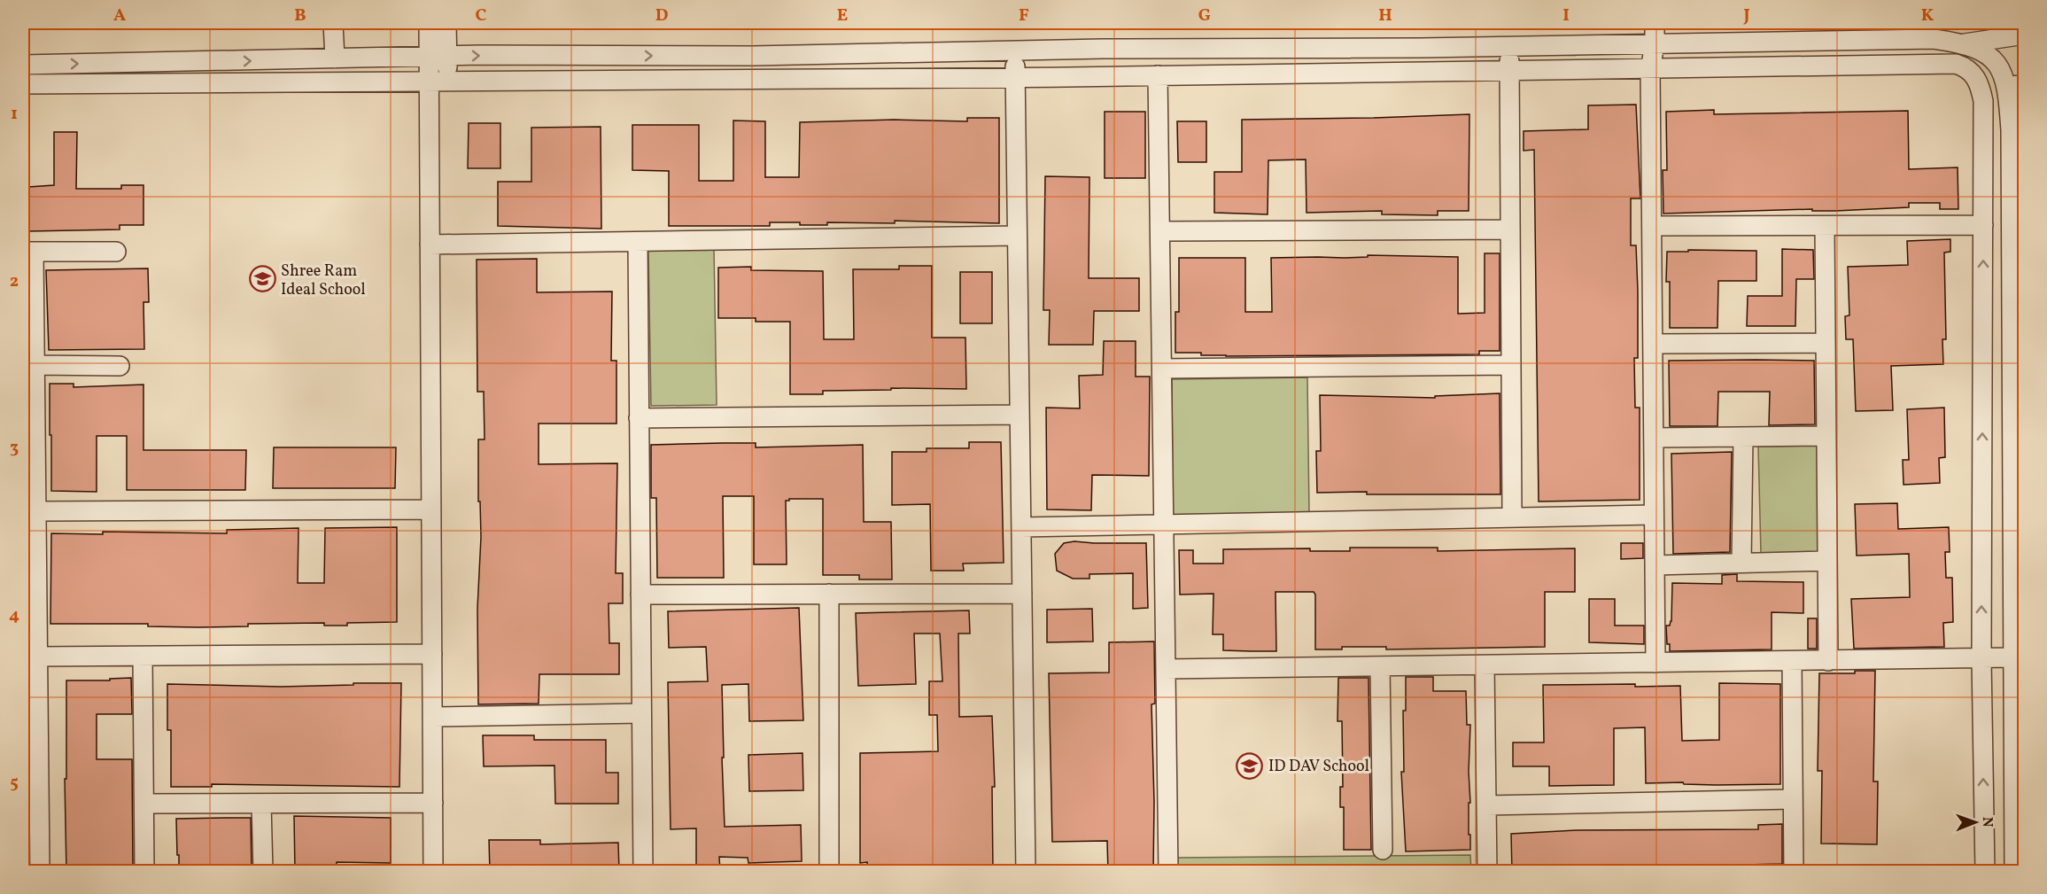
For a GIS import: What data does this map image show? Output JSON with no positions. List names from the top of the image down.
{
  "places": {
    "school or university": ["Shree Ram Ideal School", "ID DAV School"]
  },
  "north": "right",
  "grid": {
    "columns": [
      "A",
      "B",
      "C",
      "D",
      "E",
      "F",
      "G",
      "H",
      "I",
      "J",
      "K"
    ],
    "rows": [
      "1",
      "2",
      "3",
      "4",
      "5"
    ]
  }
}
